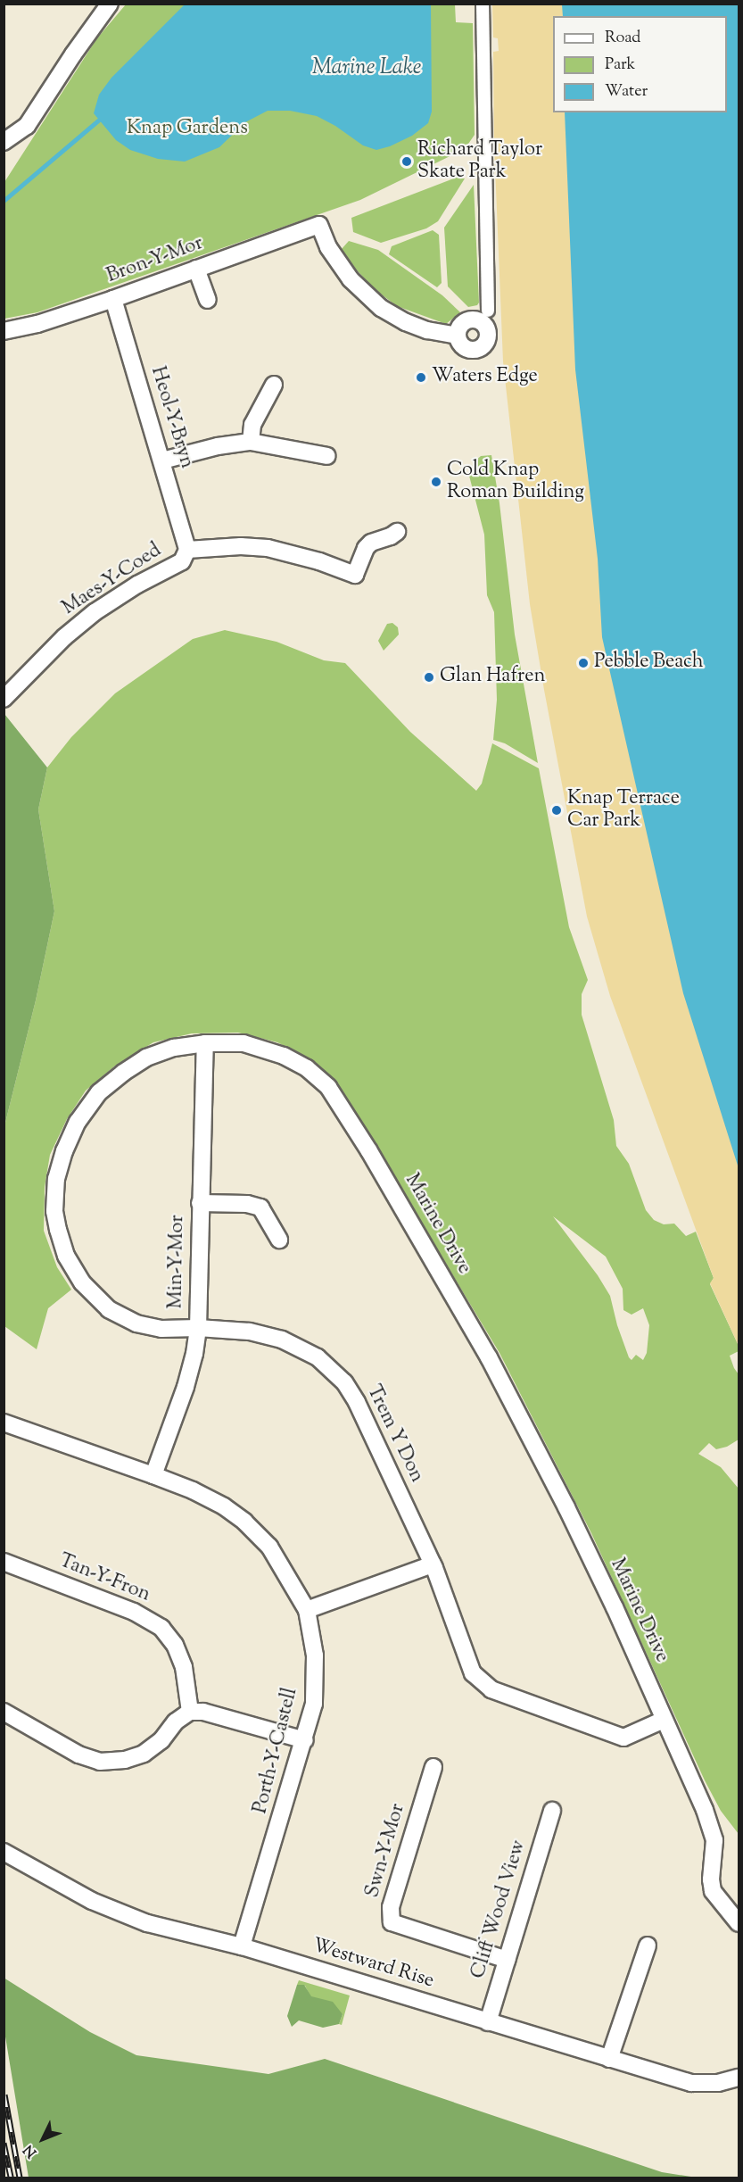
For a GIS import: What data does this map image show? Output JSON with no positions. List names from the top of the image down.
{
  "streets": {
    "street": [
      "Bron-Y-Mor",
      "Heol-Y-Bryn",
      "Maes-Y-Coed",
      "Marine Drive",
      "Min-Y-Mor",
      "Trem Y Don",
      "Tan-Y-Fron",
      "Porth-Y-Castell",
      "Swn-Y-Mor",
      "Cliff Wood View",
      "Westward Rise"
    ]
  },
  "crossings": [
    ["Bron-Y-Mor", "Heol-Y-Bryn"],
    ["Heol-Y-Bryn", "Maes-Y-Coed"],
    ["Marine Drive", "Min-Y-Mor"],
    ["Marine Drive", "Trem Y Don"],
    ["Min-Y-Mor", "Trem Y Don"],
    ["Min-Y-Mor", "Porth-Y-Castell"],
    ["Porth-Y-Castell", "Westward Rise"],
    ["Swn-Y-Mor", "Cliff Wood View"],
    ["Cliff Wood View", "Westward Rise"]
  ],
  "water": ["Marine Lake"],
  "parks": ["Knap Gardens"],
  "places": [
    "Richard Taylor Skate Park",
    "Waters Edge",
    "Cold Knap Roman Building",
    "Pebble Beach",
    "Glan Hafren",
    "Knap Terrace Car Park"
  ],
  "legend": ["Road", "Park", "Water"],
  "north": "bottom left"
}
